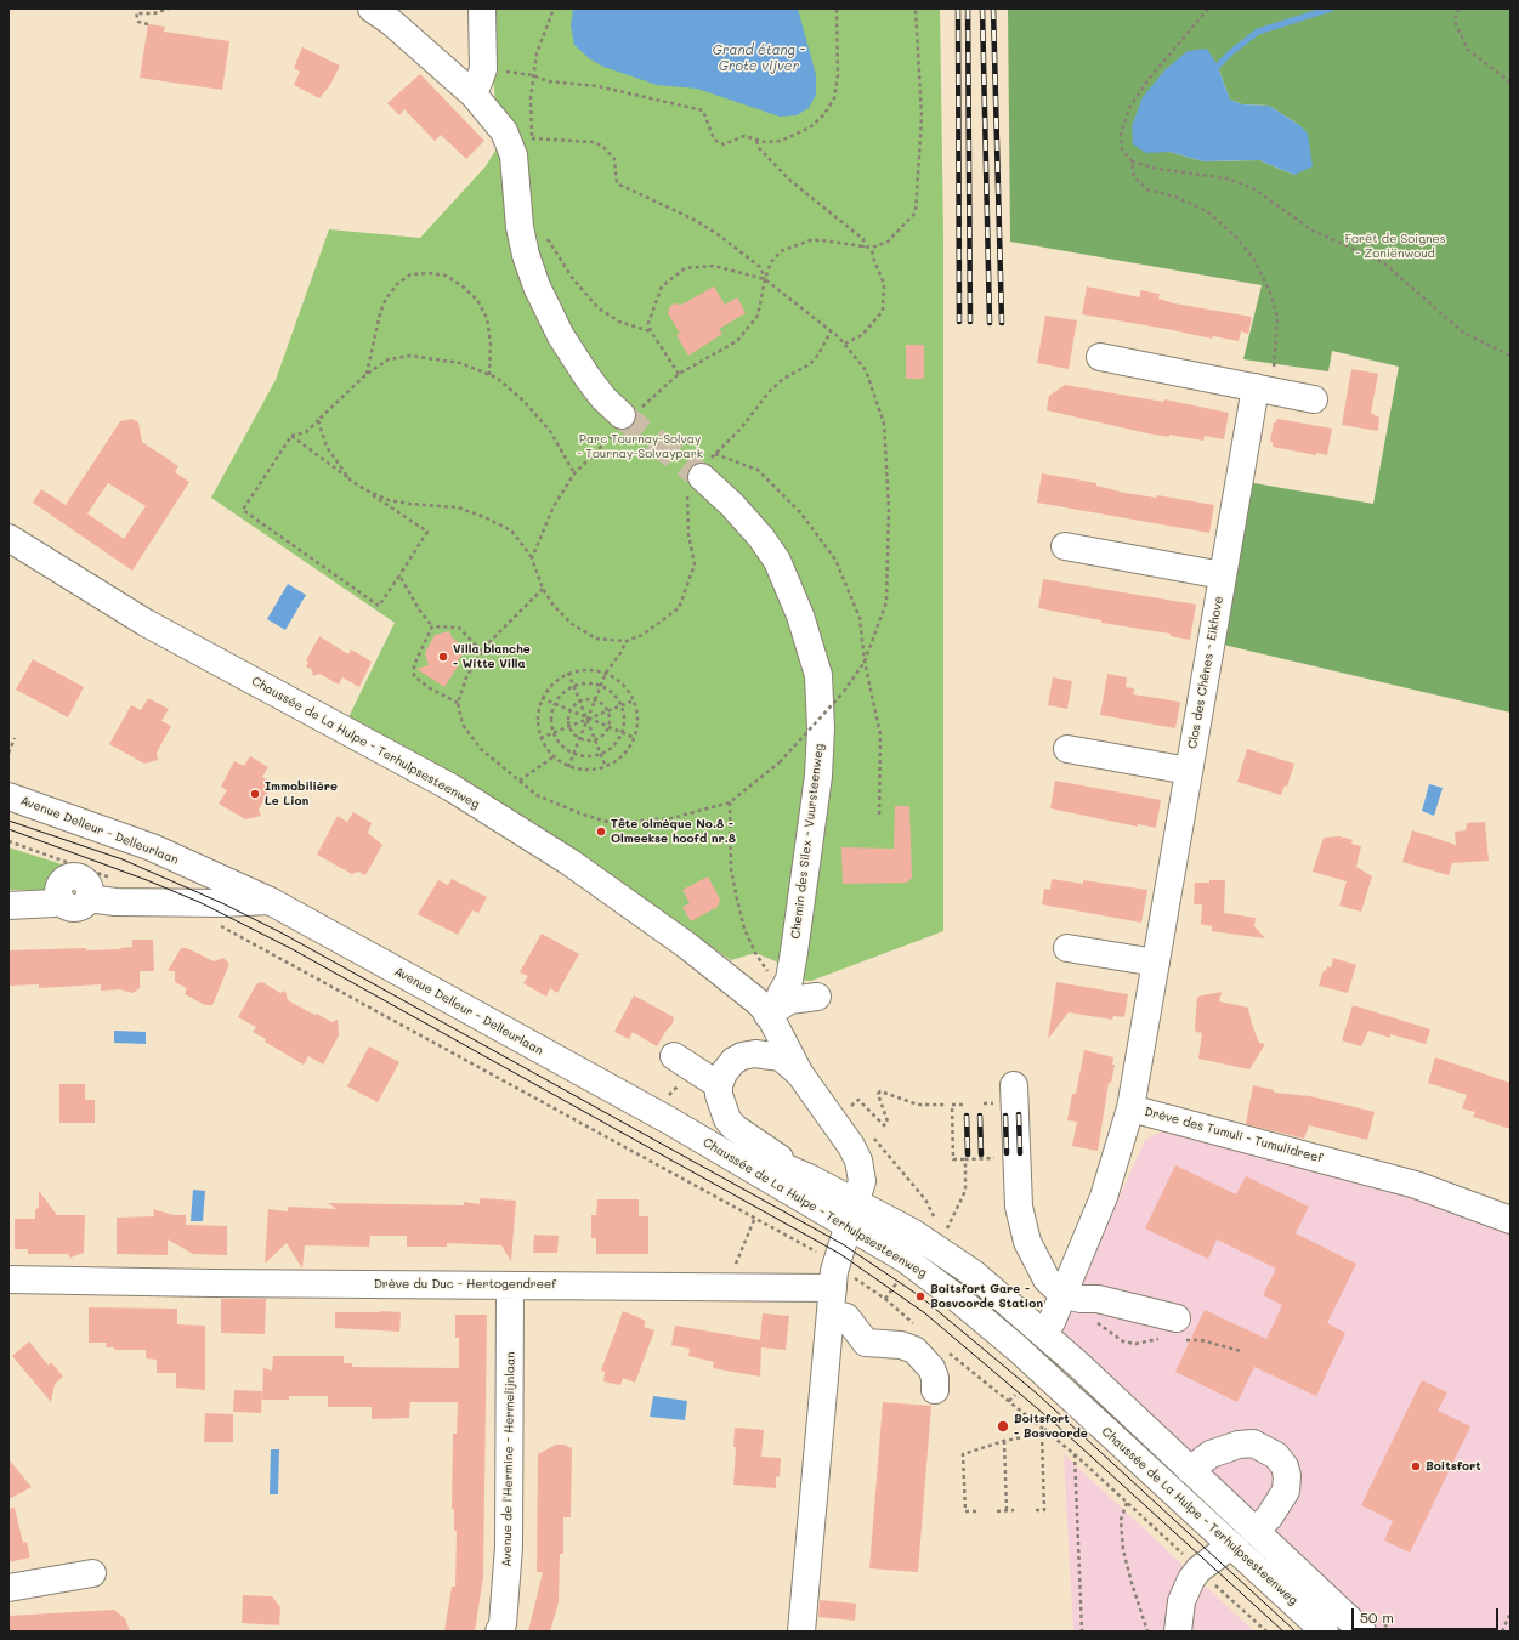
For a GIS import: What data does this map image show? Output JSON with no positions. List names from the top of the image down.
{
  "streets": {
    "street": [
      "Clos des Chênes - Eikhove",
      "Chaussée de La Hulpe - Terhulpsesteenweg",
      "Avenue Delleur - Delleurlaan",
      "Chemin des Silex - Vuursteenweg",
      "Drève des Tumuli - Tumulidreef",
      "Drève du Duc - Hertogendreef",
      "Avenue de l'Hermine - Hermelijnlaan"
    ]
  },
  "crossings": [
    ["Clos des Chênes - Eikhove", "Drève des Tumuli - Tumulidreef"],
    ["Chaussée de La Hulpe - Terhulpsesteenweg", "Avenue Delleur - Delleurlaan"],
    ["Chaussée de La Hulpe - Terhulpsesteenweg", "Chemin des Silex - Vuursteenweg"],
    ["Chaussée de La Hulpe - Terhulpsesteenweg", "Drève des Tumuli - Tumulidreef"],
    ["Drève du Duc - Hertogendreef", "Avenue de l'Hermine - Hermelijnlaan"]
  ],
  "water": ["Grand étang - Grote vijver"],
  "parks": ["Forêt de Soignes - Zoniënwoud", "Parc Tournay-Solvay - Tournay-Solvaypark"],
  "places": [
    "Villa blanche - Witte Villa",
    "Immobilière Le Lion",
    "Tête olmèque No.8 - Olmeekse hoofd nr.8",
    "Boitsfort Gare - Bosvoorde Station",
    "Boitsfort - Bosvoorde",
    "Boitsfort"
  ],
  "scale_bar": "50 m"
}
